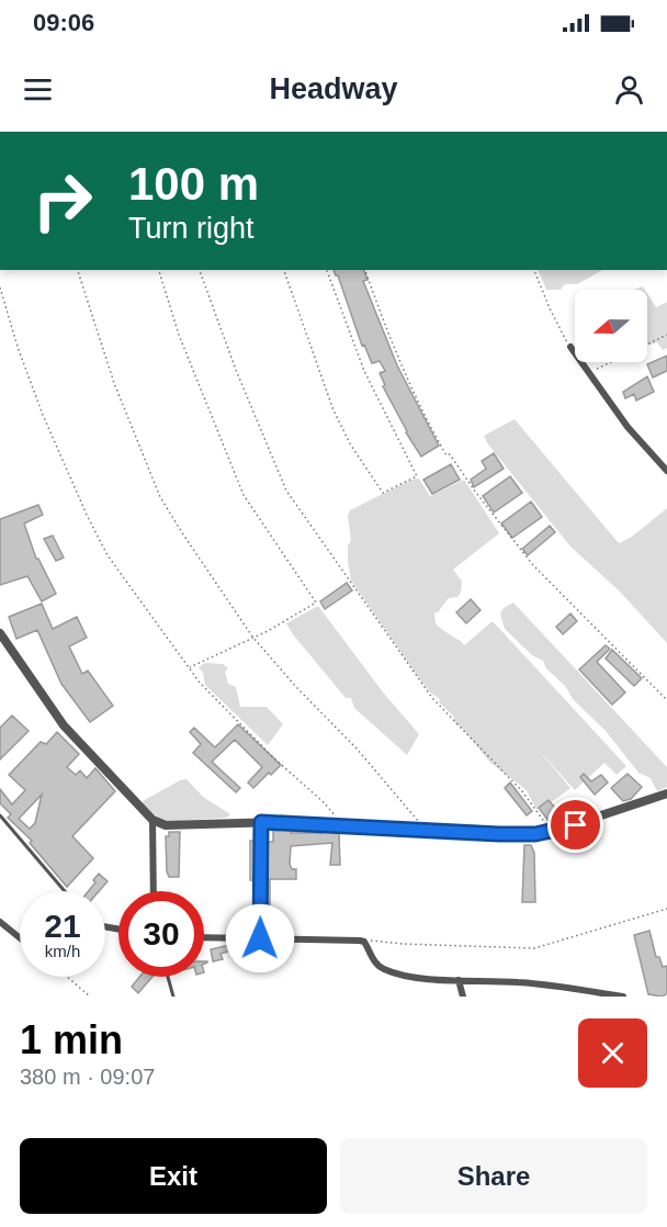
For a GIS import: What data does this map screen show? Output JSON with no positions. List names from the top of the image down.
{
  "north": "left",
  "page": {
    "status": "09:06",
    "header": "Headway",
    "turn": ["100 m", "Turn right"],
    "speed": "21 km/h",
    "limit": "30",
    "heading": ["1 min", "380 m · 09:07"],
    "buttons": ["Exit", "Share"]
  }
}
